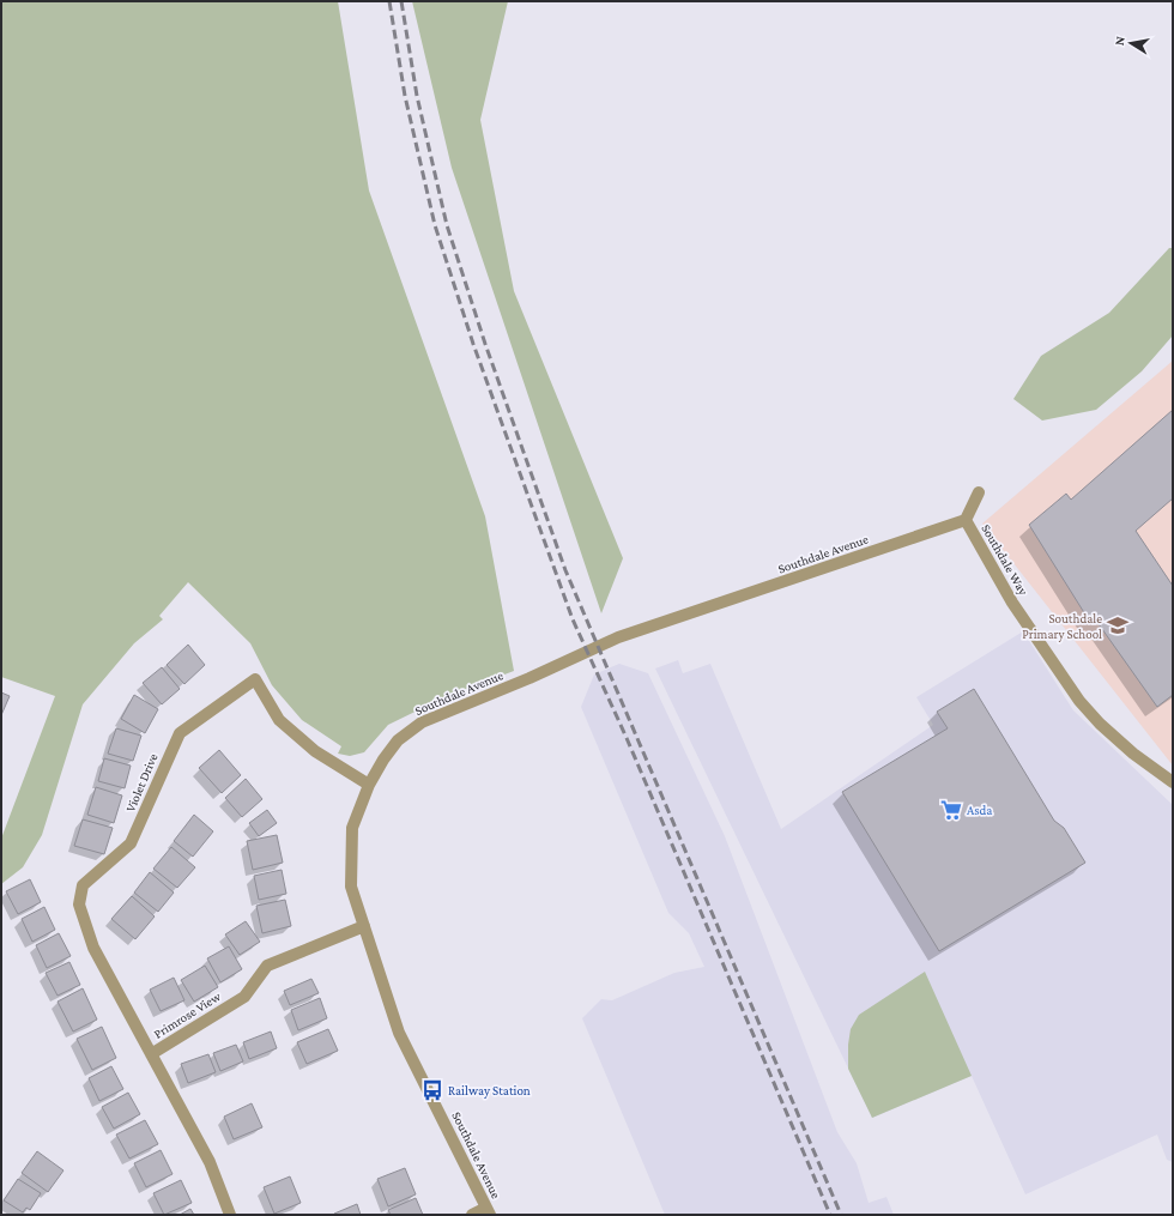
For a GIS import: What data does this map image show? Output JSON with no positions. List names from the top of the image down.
{
  "streets": {
    "street": [
      "Southdale Avenue",
      "Southdale Way",
      "Violet Drive",
      "Primrose View"
    ]
  },
  "crossings": [
    ["Southdale Avenue", "Southdale Way"],
    ["Southdale Avenue", "Violet Drive"],
    ["Southdale Avenue", "Primrose View"],
    ["Violet Drive", "Primrose View"]
  ],
  "places": {
    "school or university": ["Southdale Primary School"],
    "supermarket": ["Asda"],
    "bus stop": ["Railway Station"]
  },
  "north": "left"
}
